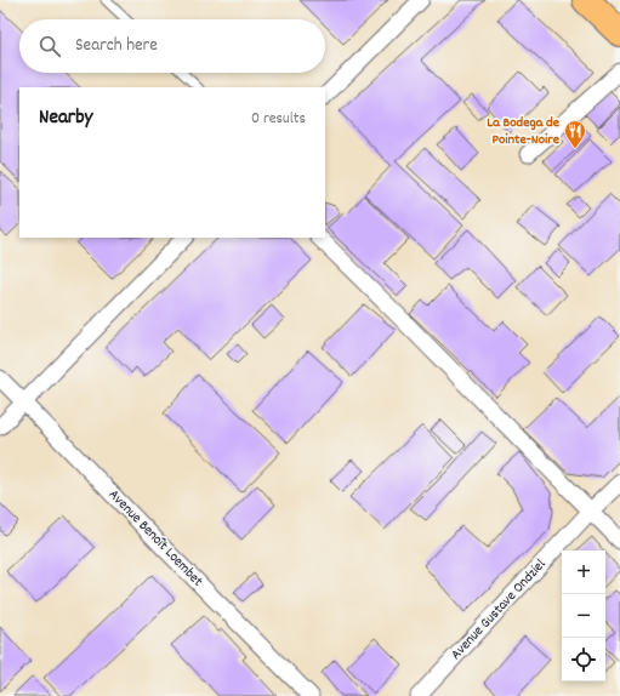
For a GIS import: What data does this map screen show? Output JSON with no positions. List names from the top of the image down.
{
  "streets": {
    "street": ["Avenue Benoît Loembet", "Avenue Gustave Ondziel"]
  },
  "places": {
    "restaurant": ["La Bodega de Pointe-Noire"]
  },
  "page": {
    "search": "Search here",
    "heading": ["Nearby", "0 results"],
    "map_buttons": ["+", "−"]
  }
}
